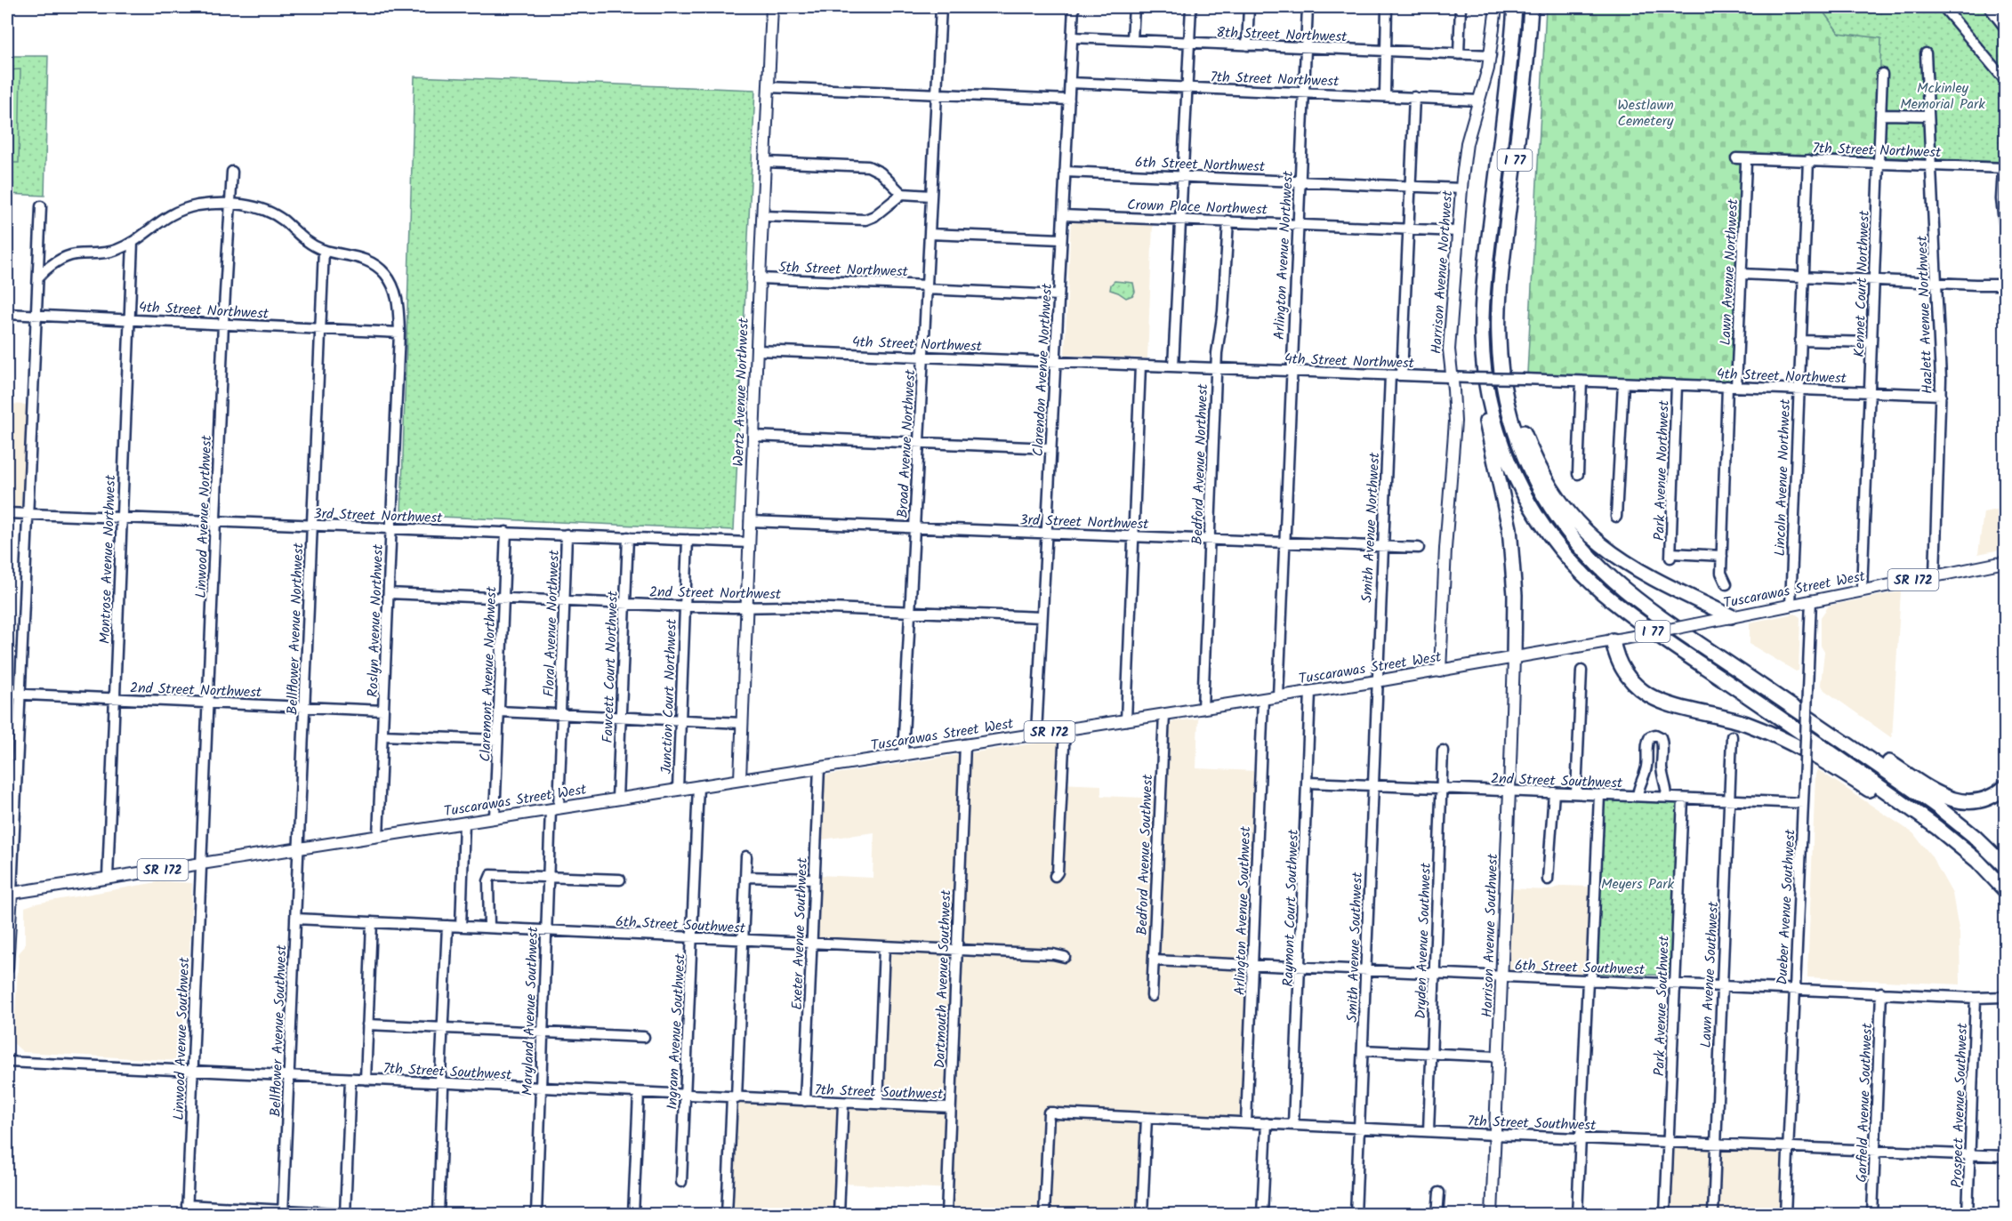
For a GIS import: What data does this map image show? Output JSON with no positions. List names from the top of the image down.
{
  "streets": {
    "highway": ["I 77"],
    "main road": [
      "Harrison Avenue Northwest",
      "Wertz Avenue Northwest",
      "SR 172",
      "Tuscarawas Street West",
      "Harrison Avenue Southwest"
    ],
    "street": [
      "8th Street Northwest",
      "7th Street Northwest",
      "6th Street Northwest",
      "Crown Place Northwest",
      "Arlington Avenue Northwest",
      "5th Street Northwest",
      "Lawn Avenue Northwest",
      "Kennet Court Northwest",
      "4th Street Northwest",
      "Hazlett Avenue Northwest",
      "Clarendon Avenue Northwest",
      "Broad Avenue Northwest",
      "Bedford Avenue Northwest",
      "Park Avenue Northwest",
      "Lincoln Avenue Northwest",
      "3rd Street Northwest",
      "Linwood Avenue Northwest",
      "Smith Avenue Northwest",
      "Montrose Avenue Northwest",
      "2nd Street Northwest",
      "Roslyn Avenue Northwest",
      "Floral Avenue Northwest",
      "Bellflower Avenue Northwest",
      "Fawcett Court Northwest",
      "Claremont Avenue Northwest",
      "Junction Court Northwest",
      "2nd Street Southwest",
      "Bedford Avenue Southwest",
      "Dueber Avenue Southwest",
      "Raymont Court Southwest",
      "Arlington Avenue Southwest",
      "6th Street Southwest",
      "Exeter Avenue Southwest",
      "Dryden Avenue Southwest",
      "Smith Avenue Southwest",
      "Lawn Avenue Southwest",
      "Dartmouth Avenue Southwest",
      "Park Avenue Southwest",
      "Maryland Avenue Southwest",
      "Bellflower Avenue Southwest",
      "Ingram Avenue Southwest",
      "Linwood Avenue Southwest",
      "7th Street Southwest",
      "Garfield Avenue Southwest",
      "Prospect Avenue Southwest"
    ]
  },
  "crossings": [
    ["8th Street Northwest", "Arlington Avenue Northwest"],
    ["8th Street Northwest", "Harrison Avenue Northwest"],
    ["8th Street Northwest", "Clarendon Avenue Northwest"],
    ["7th Street Northwest", "Arlington Avenue Northwest"],
    ["7th Street Northwest", "Harrison Avenue Northwest"],
    ["7th Street Northwest", "Lawn Avenue Northwest"],
    ["7th Street Northwest", "Kennet Court Northwest"],
    ["7th Street Northwest", "Hazlett Avenue Northwest"],
    ["7th Street Northwest", "Clarendon Avenue Northwest"],
    ["7th Street Northwest", "Lincoln Avenue Northwest"],
    ["6th Street Northwest", "Arlington Avenue Northwest"],
    ["6th Street Northwest", "Harrison Avenue Northwest"],
    ["6th Street Northwest", "Clarendon Avenue Northwest"],
    ["Crown Place Northwest", "Arlington Avenue Northwest"],
    ["Crown Place Northwest", "Harrison Avenue Northwest"],
    ["Crown Place Northwest", "Clarendon Avenue Northwest"],
    ["Crown Place Northwest", "Bedford Avenue Northwest"],
    ["Arlington Avenue Northwest", "4th Street Northwest"],
    ["Arlington Avenue Northwest", "3rd Street Northwest"],
    ["Arlington Avenue Northwest", "Tuscarawas Street West"],
    ["5th Street Northwest", "Clarendon Avenue Northwest"],
    ["5th Street Northwest", "Wertz Avenue Northwest"],
    ["5th Street Northwest", "Broad Avenue Northwest"],
    ["Harrison Avenue Northwest", "4th Street Northwest"],
    ["Harrison Avenue Northwest", "Tuscarawas Street West"],
    ["Lawn Avenue Northwest", "4th Street Northwest"],
    ["Lawn Avenue Northwest", "Park Avenue Northwest"],
    ["Kennet Court Northwest", "4th Street Northwest"],
    ["Kennet Court Northwest", "Tuscarawas Street West"],
    ["4th Street Northwest", "Hazlett Avenue Northwest"],
    ["4th Street Northwest", "Clarendon Avenue Northwest"],
    ["4th Street Northwest", "Wertz Avenue Northwest"],
    ["4th Street Northwest", "Broad Avenue Northwest"],
    ["4th Street Northwest", "Bedford Avenue Northwest"],
    ["4th Street Northwest", "Park Avenue Northwest"],
    ["4th Street Northwest", "Lincoln Avenue Northwest"],
    ["4th Street Northwest", "Linwood Avenue Northwest"],
    ["4th Street Northwest", "Smith Avenue Northwest"],
    ["4th Street Northwest", "Montrose Avenue Northwest"],
    ["4th Street Northwest", "Roslyn Avenue Northwest"],
    ["4th Street Northwest", "Bellflower Avenue Northwest"],
    ["Hazlett Avenue Northwest", "Tuscarawas Street West"],
    ["Clarendon Avenue Northwest", "3rd Street Northwest"],
    ["Clarendon Avenue Northwest", "Tuscarawas Street West"],
    ["Clarendon Avenue Northwest", "2nd Street Northwest"],
    ["Wertz Avenue Northwest", "3rd Street Northwest"],
    ["Wertz Avenue Northwest", "Tuscarawas Street West"],
    ["Wertz Avenue Northwest", "2nd Street Northwest"],
    ["Broad Avenue Northwest", "3rd Street Northwest"],
    ["Broad Avenue Northwest", "Tuscarawas Street West"],
    ["Broad Avenue Northwest", "2nd Street Northwest"],
    ["Bedford Avenue Northwest", "3rd Street Northwest"],
    ["Bedford Avenue Northwest", "Tuscarawas Street West"],
    ["Lincoln Avenue Northwest", "Tuscarawas Street West"],
    ["3rd Street Northwest", "Linwood Avenue Northwest"],
    ["3rd Street Northwest", "Smith Avenue Northwest"],
    ["3rd Street Northwest", "Montrose Avenue Northwest"],
    ["3rd Street Northwest", "Roslyn Avenue Northwest"],
    ["3rd Street Northwest", "Floral Avenue Northwest"],
    ["3rd Street Northwest", "Bellflower Avenue Northwest"],
    ["3rd Street Northwest", "Fawcett Court Northwest"],
    ["3rd Street Northwest", "Claremont Avenue Northwest"],
    ["3rd Street Northwest", "Junction Court Northwest"],
    ["Linwood Avenue Northwest", "Tuscarawas Street West"],
    ["Linwood Avenue Northwest", "2nd Street Northwest"],
    ["Linwood Avenue Northwest", "Linwood Avenue Southwest"],
    ["Smith Avenue Northwest", "Tuscarawas Street West"],
    ["Smith Avenue Northwest", "Smith Avenue Southwest"],
    ["Montrose Avenue Northwest", "Tuscarawas Street West"],
    ["Montrose Avenue Northwest", "2nd Street Northwest"],
    ["Tuscarawas Street West", "Roslyn Avenue Northwest"],
    ["Tuscarawas Street West", "Floral Avenue Northwest"],
    ["Tuscarawas Street West", "Bellflower Avenue Northwest"],
    ["Tuscarawas Street West", "Fawcett Court Northwest"],
    ["Tuscarawas Street West", "Claremont Avenue Northwest"],
    ["Tuscarawas Street West", "Junction Court Northwest"],
    ["Tuscarawas Street West", "Bedford Avenue Southwest"],
    ["Tuscarawas Street West", "Dueber Avenue Southwest"],
    ["Tuscarawas Street West", "Raymont Court Southwest"],
    ["Tuscarawas Street West", "Arlington Avenue Southwest"],
    ["Tuscarawas Street West", "Exeter Avenue Southwest"],
    ["Tuscarawas Street West", "Harrison Avenue Southwest"],
    ["Tuscarawas Street West", "Smith Avenue Southwest"],
    ["Tuscarawas Street West", "Dartmouth Avenue Southwest"],
    ["Tuscarawas Street West", "Maryland Avenue Southwest"],
    ["Tuscarawas Street West", "Bellflower Avenue Southwest"],
    ["Tuscarawas Street West", "Ingram Avenue Southwest"],
    ["Tuscarawas Street West", "Linwood Avenue Southwest"],
    ["2nd Street Northwest", "Roslyn Avenue Northwest"],
    ["2nd Street Northwest", "Floral Avenue Northwest"],
    ["2nd Street Northwest", "Bellflower Avenue Northwest"],
    ["2nd Street Northwest", "Fawcett Court Northwest"],
    ["2nd Street Northwest", "Claremont Avenue Northwest"],
    ["2nd Street Northwest", "Junction Court Northwest"],
    ["Roslyn Avenue Northwest", "Bellflower Avenue Northwest"],
    ["Floral Avenue Northwest", "Maryland Avenue Southwest"],
    ["Bellflower Avenue Northwest", "Bellflower Avenue Southwest"],
    ["2nd Street Southwest", "Dueber Avenue Southwest"],
    ["2nd Street Southwest", "Raymont Court Southwest"],
    ["2nd Street Southwest", "Harrison Avenue Southwest"],
    ["2nd Street Southwest", "Dryden Avenue Southwest"],
    ["2nd Street Southwest", "Smith Avenue Southwest"],
    ["2nd Street Southwest", "Lawn Avenue Southwest"],
    ["2nd Street Southwest", "Park Avenue Southwest"],
    ["Bedford Avenue Southwest", "6th Street Southwest"],
    ["Dueber Avenue Southwest", "6th Street Southwest"],
    ["Dueber Avenue Southwest", "7th Street Southwest"],
    ["Raymont Court Southwest", "6th Street Southwest"],
    ["Raymont Court Southwest", "7th Street Southwest"],
    ["Arlington Avenue Southwest", "6th Street Southwest"],
    ["Arlington Avenue Southwest", "7th Street Southwest"],
    ["6th Street Southwest", "Exeter Avenue Southwest"],
    ["6th Street Southwest", "Harrison Avenue Southwest"],
    ["6th Street Southwest", "Dryden Avenue Southwest"],
    ["6th Street Southwest", "Smith Avenue Southwest"],
    ["6th Street Southwest", "Lawn Avenue Southwest"],
    ["6th Street Southwest", "Dartmouth Avenue Southwest"],
    ["6th Street Southwest", "Park Avenue Southwest"],
    ["6th Street Southwest", "Maryland Avenue Southwest"],
    ["6th Street Southwest", "Bellflower Avenue Southwest"],
    ["6th Street Southwest", "Ingram Avenue Southwest"],
    ["6th Street Southwest", "Garfield Avenue Southwest"],
    ["6th Street Southwest", "Prospect Avenue Southwest"],
    ["Exeter Avenue Southwest", "7th Street Southwest"],
    ["Harrison Avenue Southwest", "7th Street Southwest"],
    ["Dryden Avenue Southwest", "7th Street Southwest"],
    ["Smith Avenue Southwest", "7th Street Southwest"],
    ["Lawn Avenue Southwest", "7th Street Southwest"],
    ["Dartmouth Avenue Southwest", "7th Street Southwest"],
    ["Park Avenue Southwest", "7th Street Southwest"],
    ["Maryland Avenue Southwest", "7th Street Southwest"],
    ["Bellflower Avenue Southwest", "7th Street Southwest"],
    ["Ingram Avenue Southwest", "7th Street Southwest"],
    ["Linwood Avenue Southwest", "7th Street Southwest"],
    ["7th Street Southwest", "Garfield Avenue Southwest"],
    ["7th Street Southwest", "Prospect Avenue Southwest"]
  ],
  "parks": ["Mckinley Memorial Park", "Westlawn Cemetery", "Meyers Park"]
}
